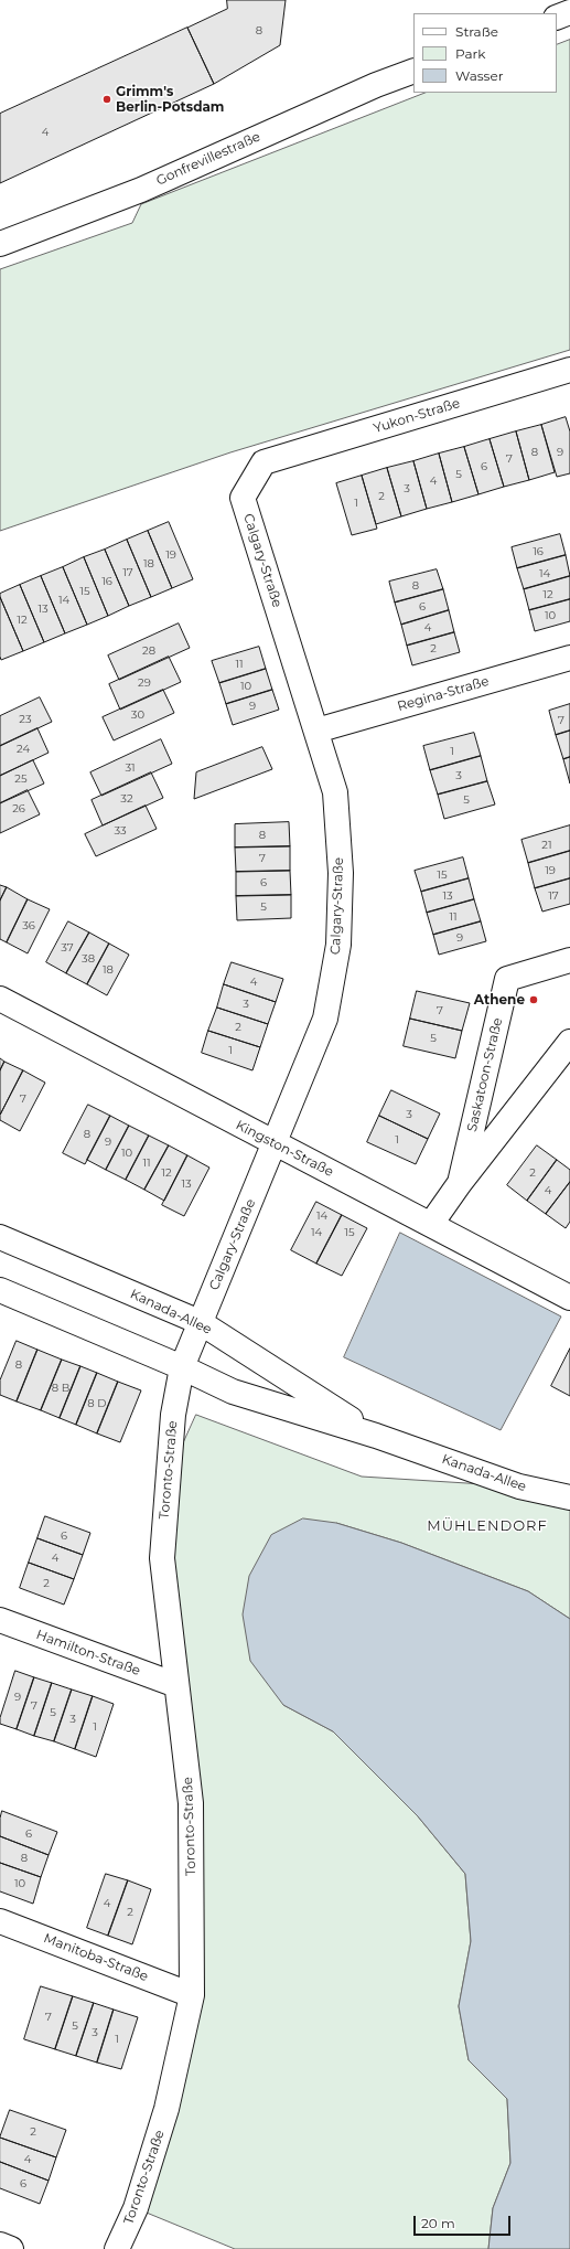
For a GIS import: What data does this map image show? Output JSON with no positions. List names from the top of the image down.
{
  "streets": {
    "street": [
      "Gonfrevillestraße",
      "Yukon-Straße",
      "Calgary-Straße",
      "Regina-Straße",
      "Saskatoon-Straße",
      "Kingston-Straße",
      "Kanada-Allee",
      "Toronto-Straße",
      "Hamilton-Straße",
      "Manitoba-Straße"
    ]
  },
  "crossings": [
    ["Yukon-Straße", "Calgary-Straße"],
    ["Calgary-Straße", "Regina-Straße"],
    ["Calgary-Straße", "Kingston-Straße"],
    ["Calgary-Straße", "Kanada-Allee"],
    ["Calgary-Straße", "Toronto-Straße"],
    ["Saskatoon-Straße", "Kingston-Straße"],
    ["Kanada-Allee", "Toronto-Straße"],
    ["Toronto-Straße", "Hamilton-Straße"],
    ["Toronto-Straße", "Manitoba-Straße"]
  ],
  "districts": ["MÜHLENDORF"],
  "places": ["Grimm's Berlin-Potsdam", "Athene"],
  "house_numbers": [
    "8",
    "4",
    "8",
    "9",
    "7",
    "6",
    "5",
    "4",
    "3",
    "2",
    "1",
    "16",
    "19",
    "18",
    "17",
    "14",
    "16",
    "8",
    "15",
    "12",
    "14",
    "6",
    "13",
    "10",
    "12",
    "4",
    "2",
    "28",
    "11",
    "29",
    "10",
    "9",
    "30",
    "23",
    "7",
    "24",
    "1",
    "31",
    "3",
    "25",
    "32",
    "5",
    "26",
    "33",
    "8",
    "21",
    "7",
    "19",
    "15",
    "6",
    "13",
    "17",
    "5",
    "11",
    "36",
    "9",
    "37",
    "38",
    "18",
    "4",
    "3",
    "7",
    "2",
    "5",
    "1",
    "7",
    "3",
    "8",
    "1",
    "9",
    "10",
    "11",
    "12",
    "2",
    "13",
    "4",
    "14",
    "14",
    "15",
    "8",
    "8 B",
    "8 D",
    "6",
    "4",
    "2",
    "9",
    "7",
    "5",
    "3",
    "1",
    "6",
    "8",
    "10",
    "4",
    "2",
    "7",
    "5",
    "3",
    "1",
    "2",
    "4",
    "6"
  ],
  "legend": ["Straße", "Park", "Wasser"],
  "scale_bar": "20 m"
}
